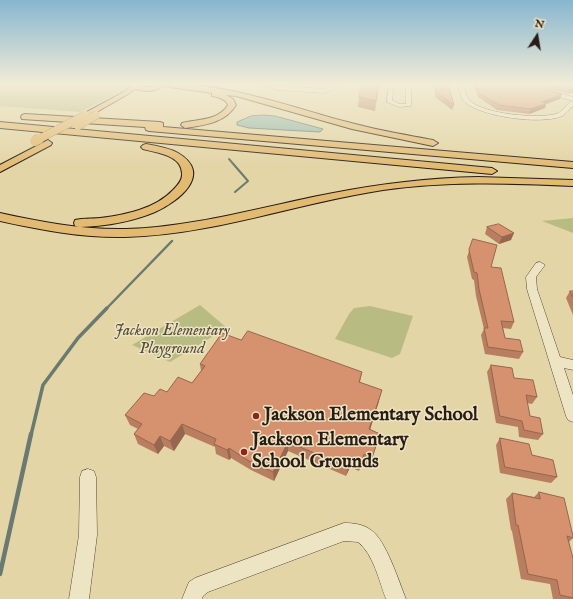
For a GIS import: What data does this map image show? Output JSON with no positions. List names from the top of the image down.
{
  "parks": ["Jackson Elementary Playground"],
  "places": ["Jackson Elementary School", "Jackson Elementary School Grounds"],
  "north": "top"
}
